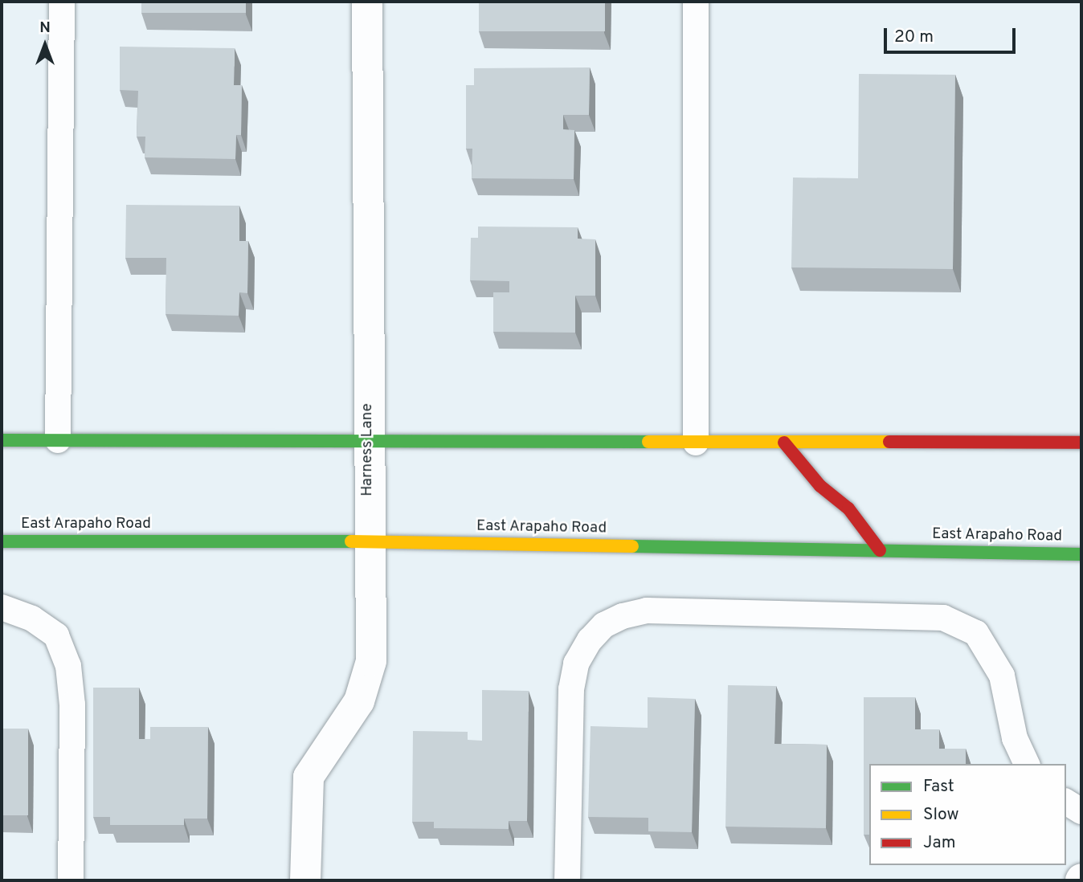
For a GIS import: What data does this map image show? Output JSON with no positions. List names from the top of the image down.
{
  "streets": {
    "main road": ["East Arapaho Road"],
    "street": ["Harness Lane"]
  },
  "crossings": [
    ["Harness Lane", "East Arapaho Road"]
  ],
  "legend": ["Fast", "Slow", "Jam"],
  "scale_bar": "20 m",
  "north": "top"
}
